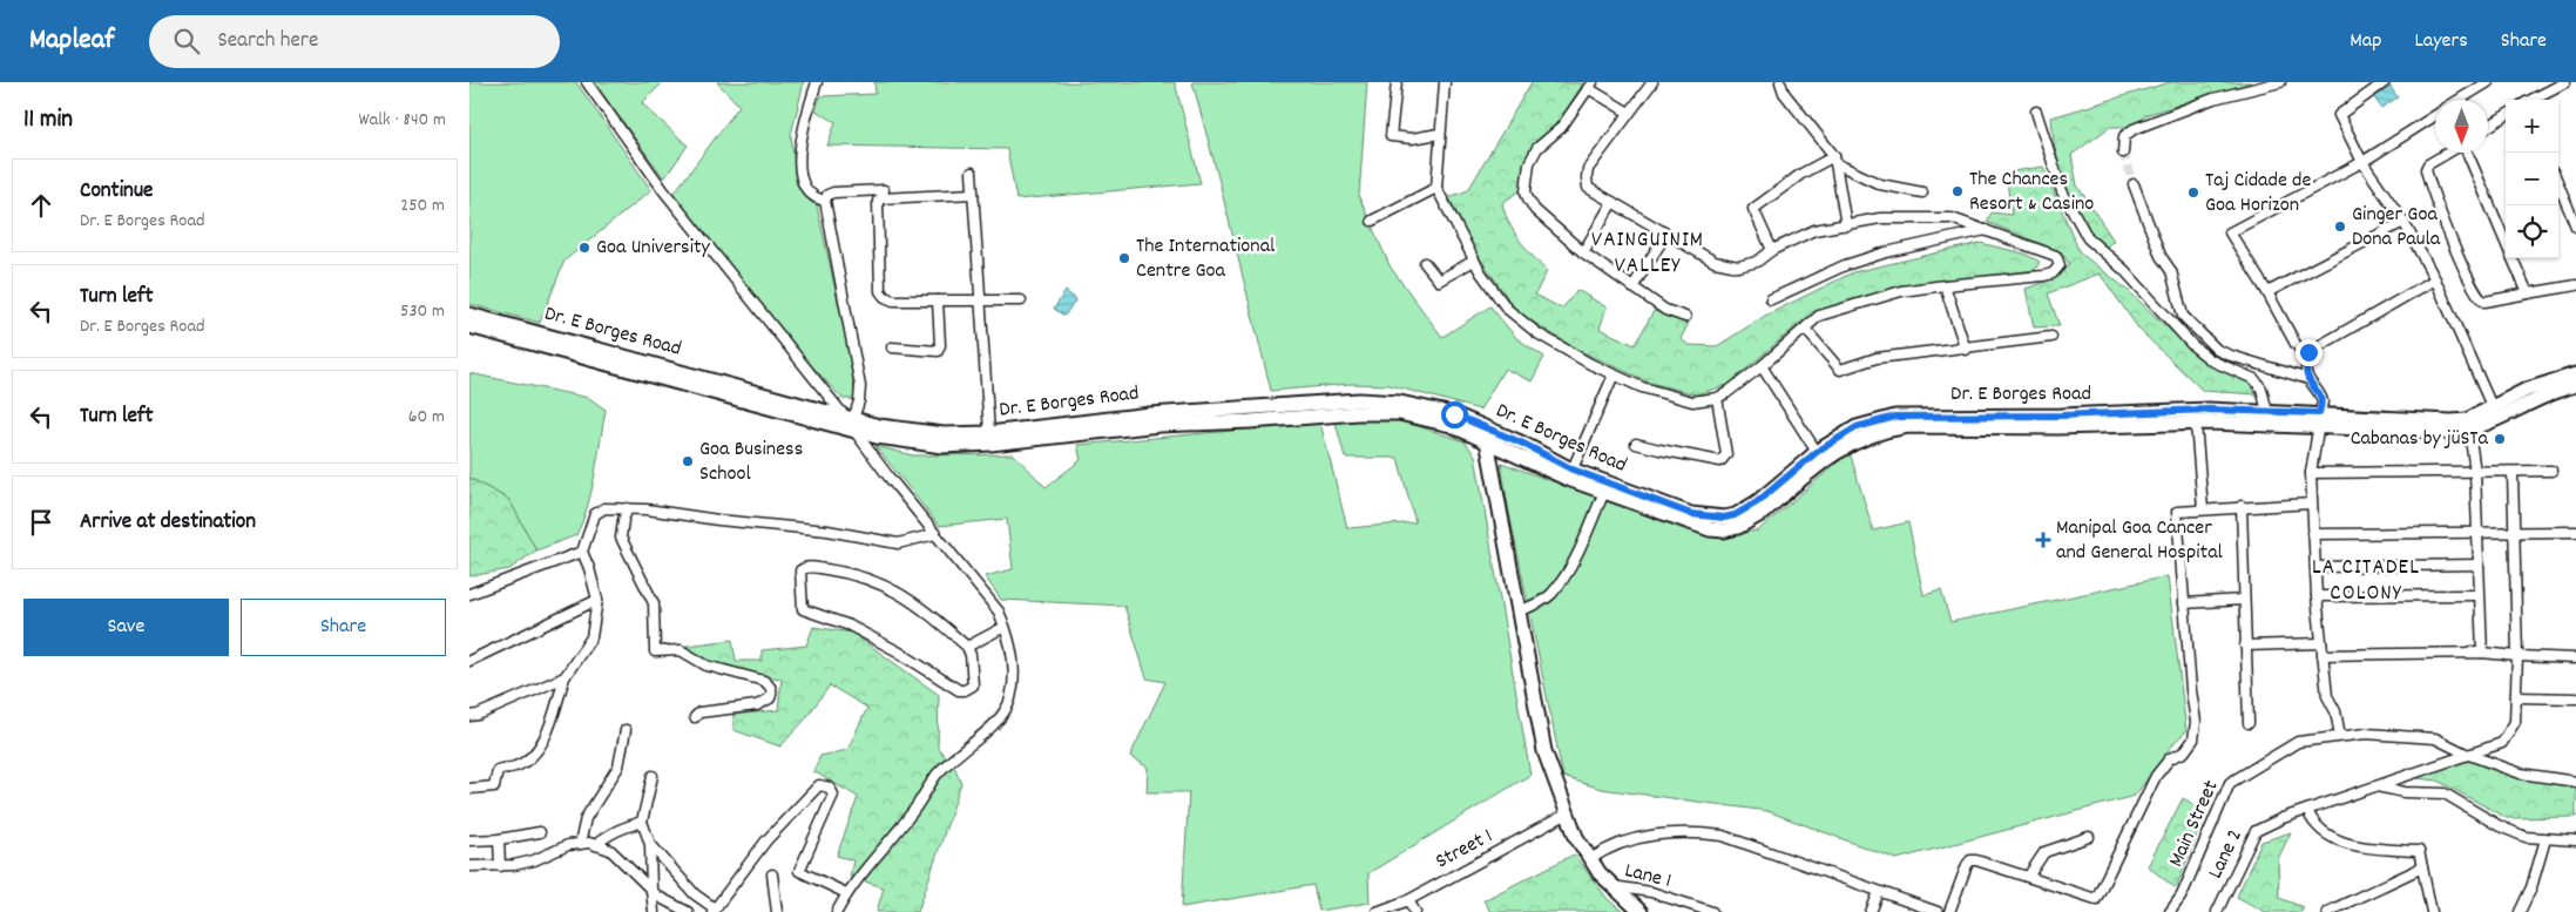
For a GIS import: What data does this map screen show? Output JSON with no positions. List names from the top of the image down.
{
  "streets": {
    "main road": ["Dr. E Borges Road"],
    "street": [
      "Main Street",
      "Street 1",
      "Lane 2",
      "Lane 1"
    ]
  },
  "crossings": [
    ["Main Street", "Lane 2"]
  ],
  "districts": ["VAINGUINIM VALLEY", "LA CITADEL COLONY"],
  "places": {
    "other": [
      "The Chances Resort & Casino",
      "Taj Cidade de Goa Horizon",
      "Ginger Goa Dona Paula",
      "Goa University",
      "The International Centre Goa",
      "Cabanas by jüSTa",
      "Goa Business School"
    ],
    "health": ["Manipal Goa Cancer and General Hospital"]
  },
  "north": "bottom",
  "page": {
    "header": "Mapleaf",
    "search": "Search here",
    "nav": ["Map", "Layers", "Share"],
    "heading": ["11 min", "Walk · 840 m"],
    "map_buttons": ["+", "−"],
    "list": [
      ["Continue", "Dr. E Borges Road", "250 m"],
      ["Turn left", "Dr. E Borges Road", "530 m"],
      ["Turn left", "60 m"],
      "Arrive at destination"
    ],
    "buttons": ["Save", "Share"]
  }
}
